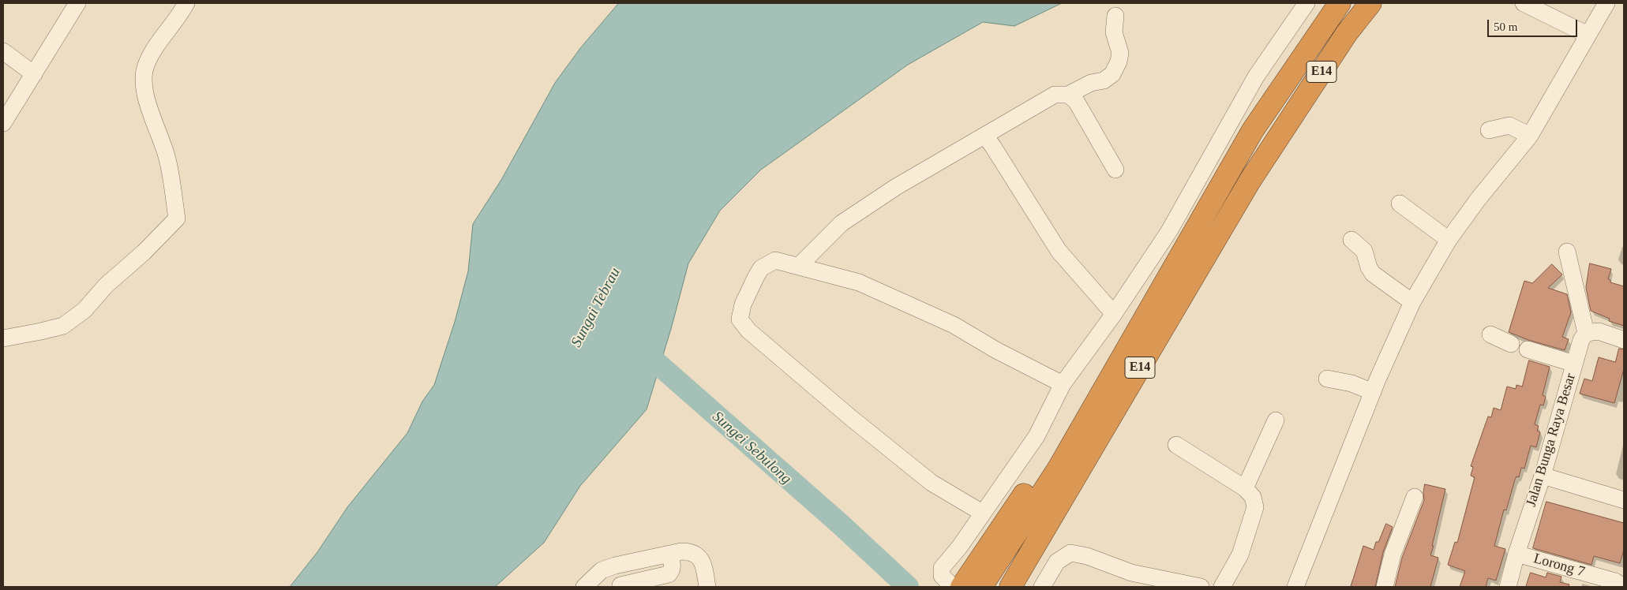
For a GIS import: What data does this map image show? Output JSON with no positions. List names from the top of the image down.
{
  "streets": {
    "highway": ["E14"],
    "street": ["Jalan Bunga Raya Besar", "Lorong 7"]
  },
  "crossings": [
    ["Jalan Bunga Raya Besar", "Lorong 7"]
  ],
  "water": ["Sungai Tebrau", "Sungei Sebulong"],
  "scale_bar": "50 m"
}
